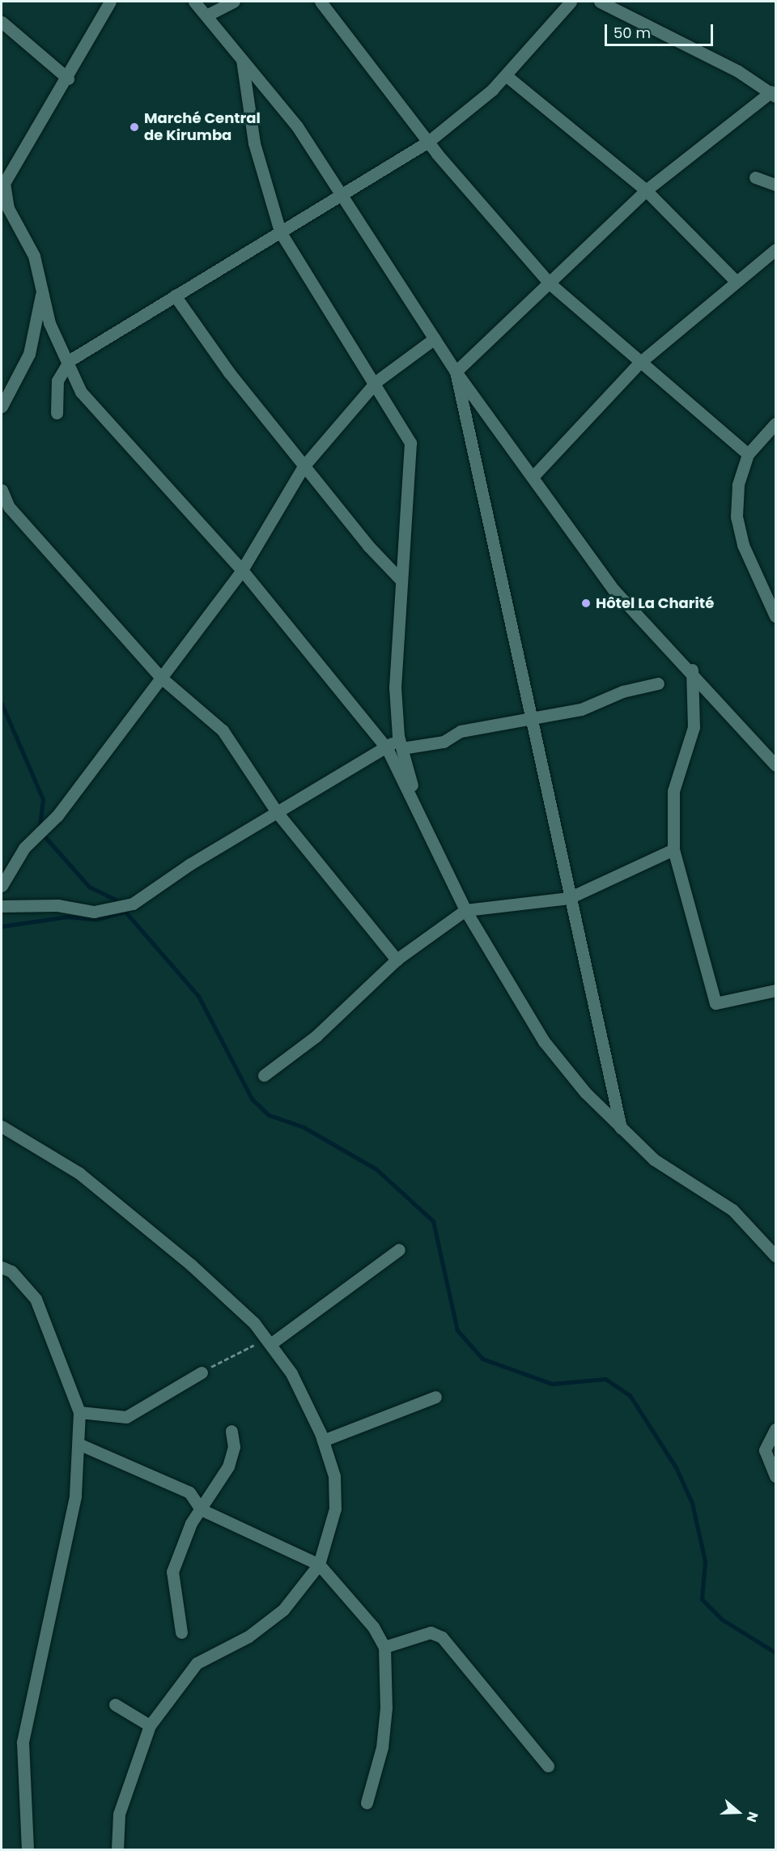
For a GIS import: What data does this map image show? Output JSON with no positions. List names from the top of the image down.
{
  "places": ["Marché Central de Kirumba", "Hôtel La Charité"],
  "scale_bar": "50 m",
  "north": "right"
}
